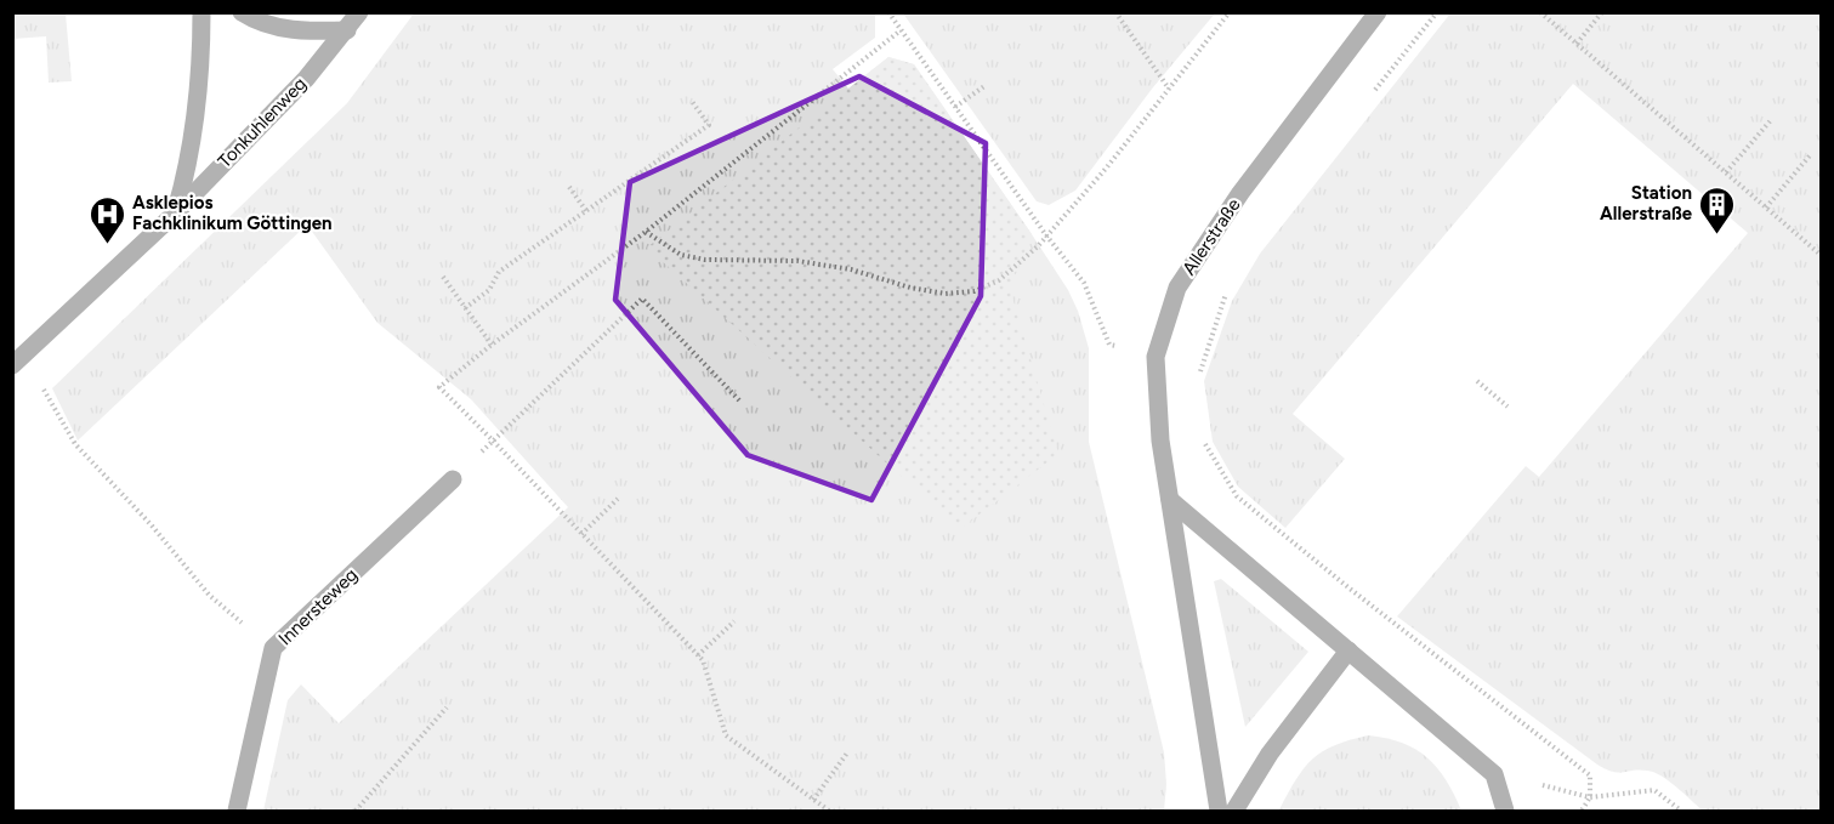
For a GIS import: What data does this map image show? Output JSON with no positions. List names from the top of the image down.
{
  "streets": {
    "street": ["Tonkuhlenweg", "Allerstraße", "Innersteweg"]
  },
  "places": {
    "building": ["Station Allerstraße"],
    "hospital": ["Asklepios Fachklinikum Göttingen"]
  }
}
